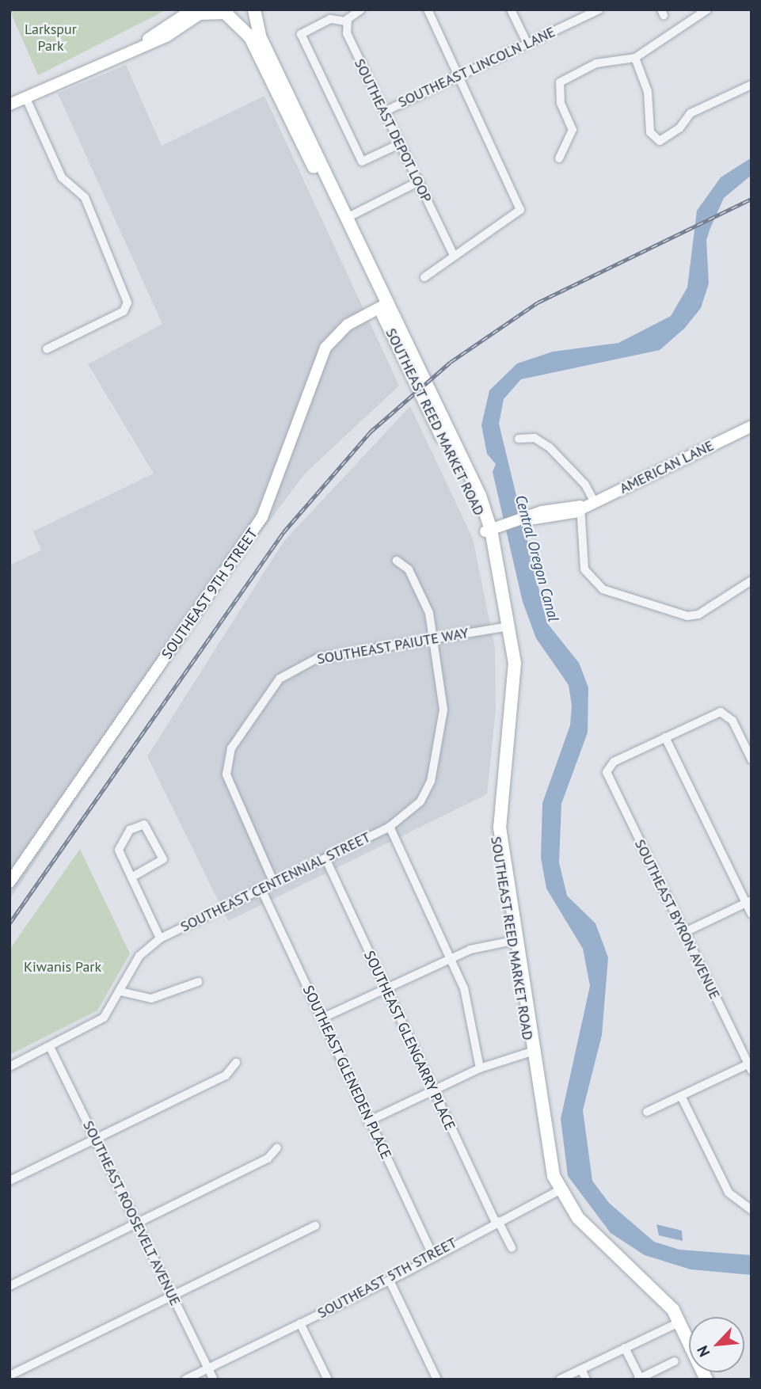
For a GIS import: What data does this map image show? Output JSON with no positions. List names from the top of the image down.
{
  "streets": {
    "main road": ["SOUTHEAST REED MARKET ROAD"],
    "street": [
      "SOUTHEAST LINCOLN LANE",
      "SOUTHEAST DEPOT LOOP",
      "AMERICAN LANE",
      "SOUTHEAST 9TH STREET",
      "SOUTHEAST PAIUTE WAY",
      "SOUTHEAST CENTENNIAL STREET",
      "SOUTHEAST BYRON AVENUE",
      "SOUTHEAST GLENGARRY PLACE",
      "SOUTHEAST GLENEDEN PLACE",
      "SOUTHEAST ROOSEVELT AVENUE",
      "SOUTHEAST 5TH STREET"
    ]
  },
  "crossings": [
    ["SOUTHEAST LINCOLN LANE", "SOUTHEAST DEPOT LOOP"],
    ["SOUTHEAST REED MARKET ROAD", "AMERICAN LANE"],
    ["SOUTHEAST REED MARKET ROAD", "SOUTHEAST 9TH STREET"],
    ["SOUTHEAST REED MARKET ROAD", "SOUTHEAST PAIUTE WAY"],
    ["SOUTHEAST REED MARKET ROAD", "SOUTHEAST 5TH STREET"],
    ["SOUTHEAST PAIUTE WAY", "SOUTHEAST CENTENNIAL STREET"],
    ["SOUTHEAST CENTENNIAL STREET", "SOUTHEAST GLENGARRY PLACE"],
    ["SOUTHEAST CENTENNIAL STREET", "SOUTHEAST GLENEDEN PLACE"],
    ["SOUTHEAST CENTENNIAL STREET", "SOUTHEAST ROOSEVELT AVENUE"],
    ["SOUTHEAST GLENGARRY PLACE", "SOUTHEAST 5TH STREET"],
    ["SOUTHEAST GLENEDEN PLACE", "SOUTHEAST 5TH STREET"],
    ["SOUTHEAST ROOSEVELT AVENUE", "SOUTHEAST 5TH STREET"]
  ],
  "water": ["Central Oregon Canal"],
  "parks": ["Larkspur Park", "Kiwanis Park"],
  "north": "bottom left"
}
